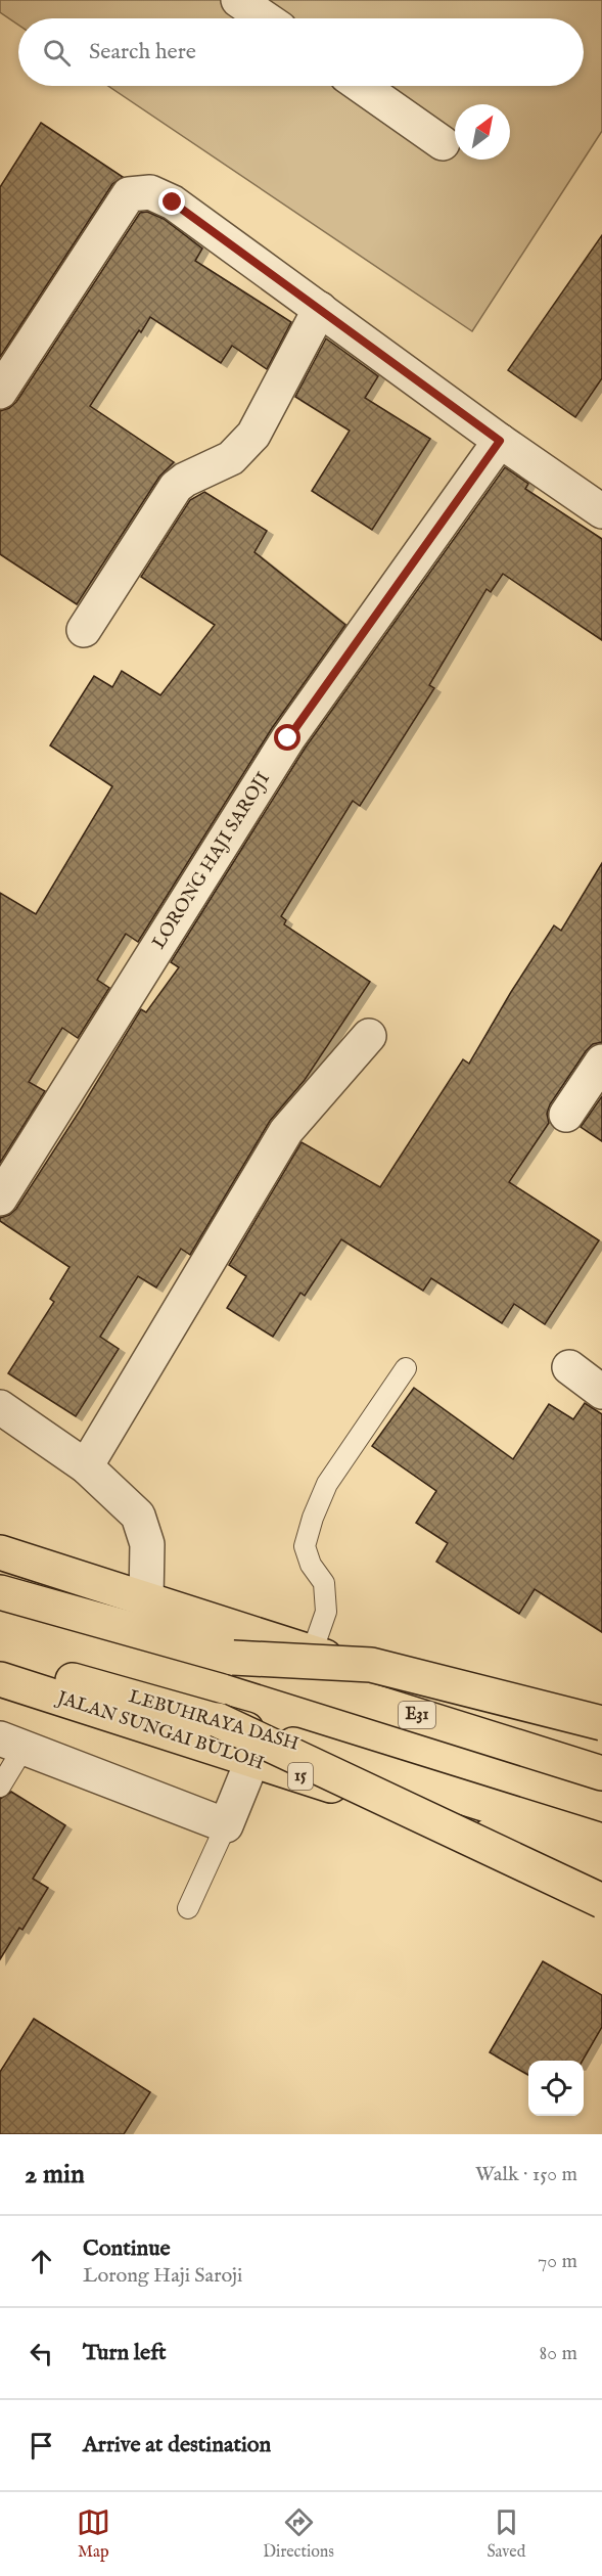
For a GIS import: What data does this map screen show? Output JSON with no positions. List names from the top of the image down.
{
  "streets": {
    "highway": [
      "E31",
      "LEBUHRAYA DASH",
      "JALAN SUNGAI BULOH",
      "15"
    ],
    "street": ["LORONG HAJI SAROJI"]
  },
  "north": "top right",
  "page": {
    "search": "Search here",
    "heading": ["2 min", "Walk · 150 m"],
    "list": [
      ["Continue", "Lorong Haji Saroji", "70 m"],
      ["Turn left", "80 m"],
      "Arrive at destination"
    ],
    "nav": ["Map", "Directions", "Saved"]
  }
}
